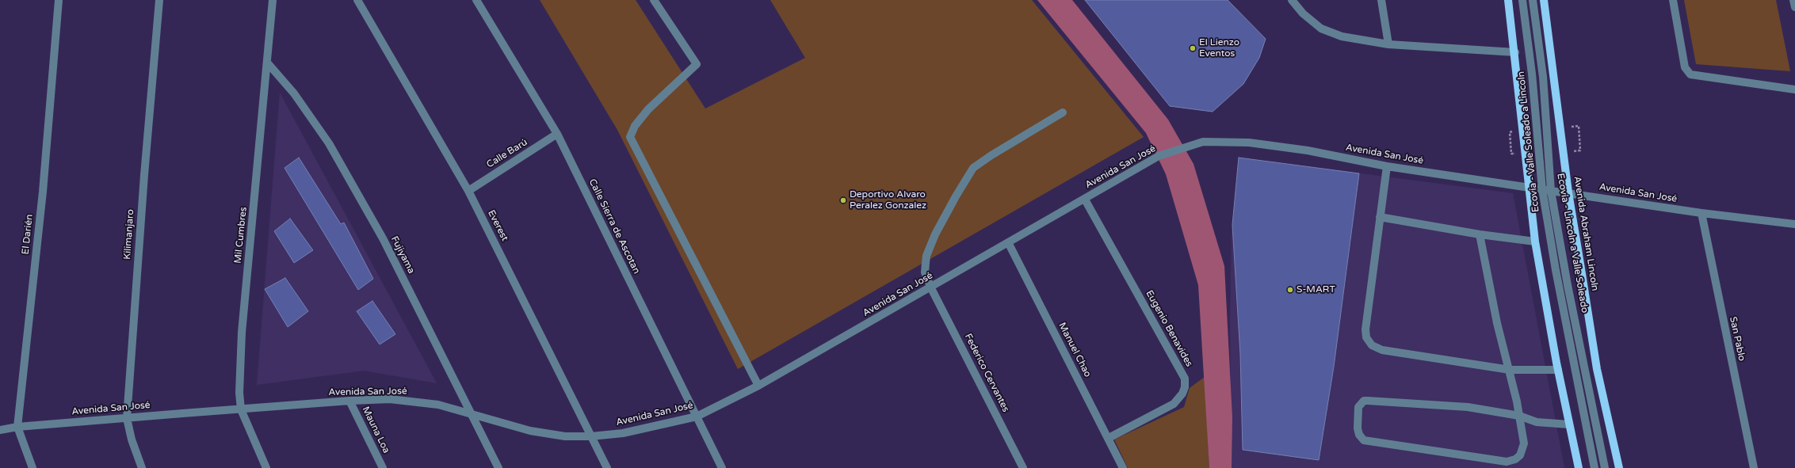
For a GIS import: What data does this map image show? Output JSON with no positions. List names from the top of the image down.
{
  "streets": {
    "main road": ["Avenida Abraham Lincoln"],
    "street": [
      "Ecovía - Valle Soleado a Lincoln",
      "Calle Barú",
      "Avenida San José",
      "Everest",
      "Calle Sierra de Ascotan",
      "El Darién",
      "Kilimanjaro",
      "Mil Cumbres",
      "Ecovía - Lincoln a Valle Soleado",
      "Fujiyama",
      "Eugenio Benavides",
      "San Pablo",
      "Manuel Chao",
      "Federico Cervantes",
      "Mauna Loa"
    ]
  },
  "crossings": [
    ["Ecovía - Valle Soleado a Lincoln", "Avenida San José"],
    ["Calle Barú", "Everest"],
    ["Calle Barú", "Calle Sierra de Ascotan"],
    ["Avenida San José", "Everest"],
    ["Avenida San José", "Calle Sierra de Ascotan"],
    ["Avenida San José", "Avenida Abraham Lincoln"],
    ["Avenida San José", "El Darién"],
    ["Avenida San José", "Kilimanjaro"],
    ["Avenida San José", "Mil Cumbres"],
    ["Avenida San José", "Ecovía - Lincoln a Valle Soleado"],
    ["Avenida San José", "Fujiyama"],
    ["Avenida San José", "Eugenio Benavides"],
    ["Avenida San José", "San Pablo"],
    ["Avenida San José", "Manuel Chao"],
    ["Avenida San José", "Federico Cervantes"],
    ["Avenida San José", "Mauna Loa"],
    ["Mil Cumbres", "Fujiyama"],
    ["Eugenio Benavides", "Manuel Chao"]
  ],
  "places": ["El Lienzo Eventos", "Deportivo Alvaro Peralez Gonzalez", "S-MART"]
}
